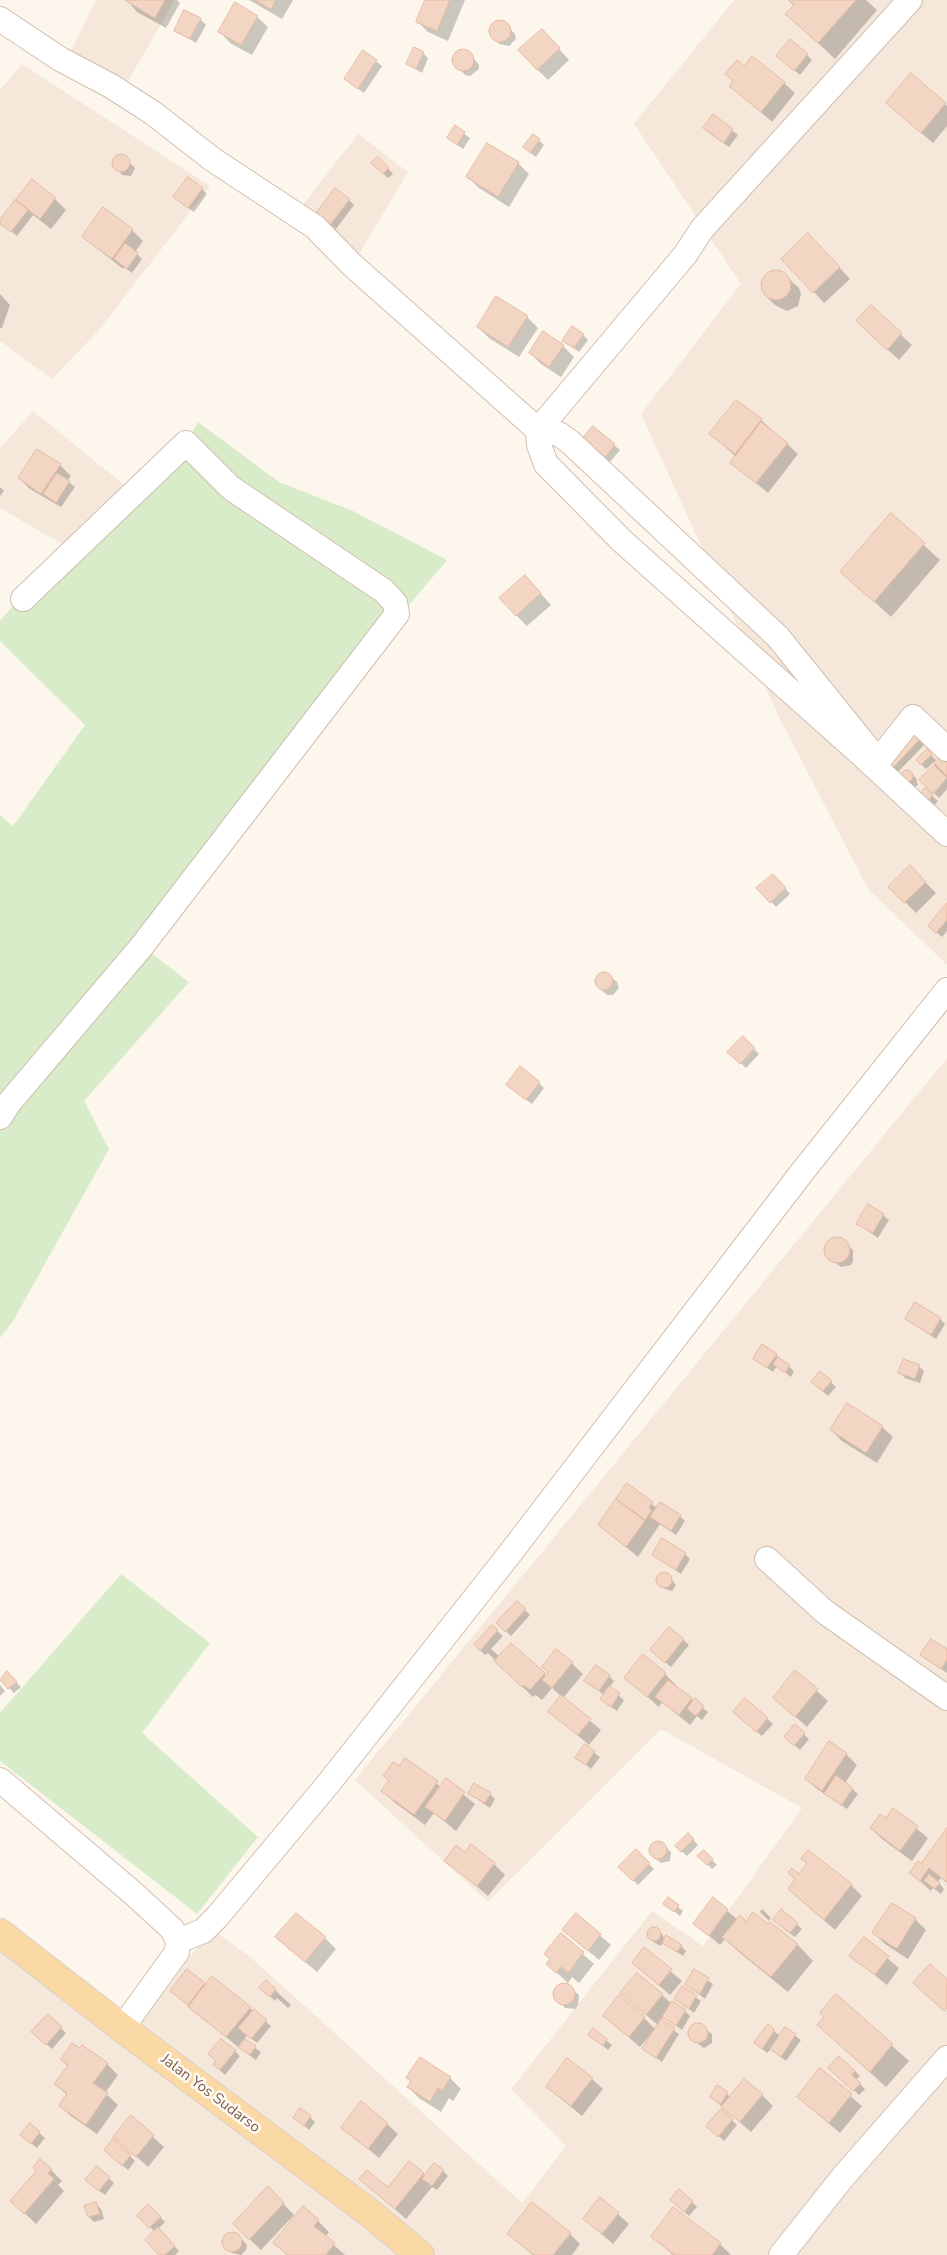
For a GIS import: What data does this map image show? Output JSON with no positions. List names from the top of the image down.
{
  "streets": {
    "main road": ["Jalan Yos Sudarso"]
  }
}
